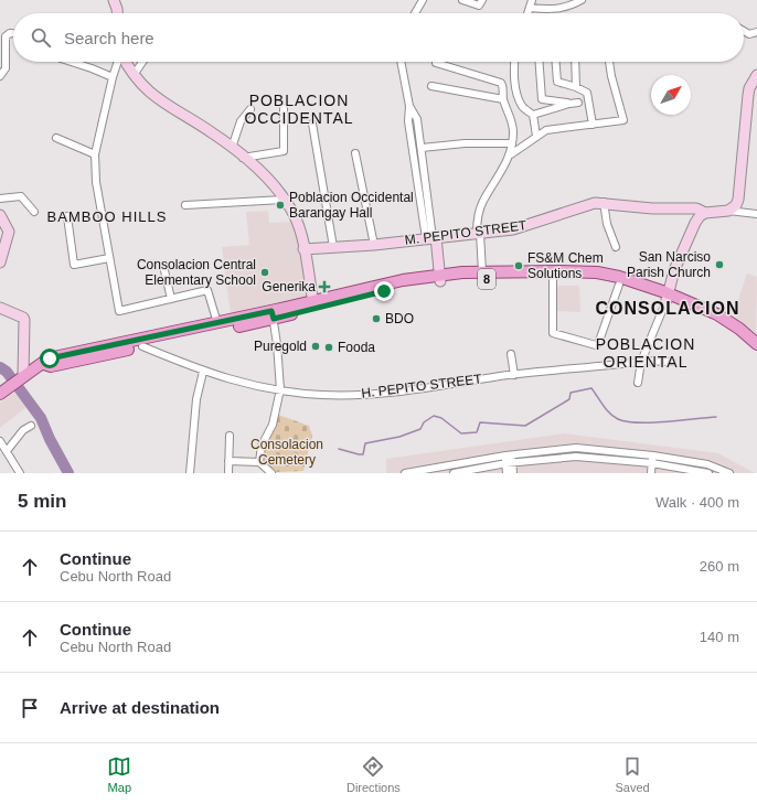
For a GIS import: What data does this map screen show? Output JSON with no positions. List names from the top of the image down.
{
  "streets": {
    "main road": ["8"],
    "street": ["M. PEPITO STREET", "H. PEPITO STREET"]
  },
  "crossings": [
    ["8", "H. PEPITO STREET"]
  ],
  "districts": [
    "POBLACION OCCIDENTAL",
    "BAMBOO HILLS",
    "CONSOLACION",
    "POBLACION ORIENTAL"
  ],
  "parks": ["Consolacion Cemetery"],
  "places": {
    "other": [
      "Poblacion Occidental Barangay Hall",
      "San Narciso Parish Church",
      "FS&M Chem Solutions",
      "Consolacion Central Elementary School",
      "BDO",
      "Puregold",
      "Fooda"
    ],
    "health": ["Generika"]
  },
  "north": "top right",
  "page": {
    "search": "Search here",
    "heading": ["5 min", "Walk · 400 m"],
    "list": [
      ["Continue", "Cebu North Road", "260 m"],
      ["Continue", "Cebu North Road", "140 m"],
      "Arrive at destination"
    ],
    "nav": ["Map", "Directions", "Saved"]
  }
}
